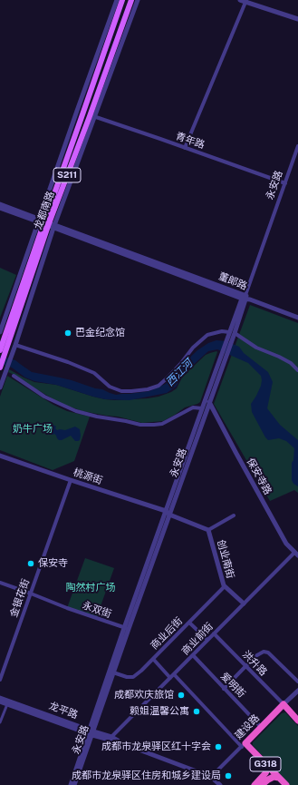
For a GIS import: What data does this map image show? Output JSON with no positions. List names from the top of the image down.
{
  "streets": {
    "highway": ["建设路", "G318"],
    "main road": ["S211", "龙都南路"],
    "street": [
      "青年路",
      "永安路",
      "董郞路",
      "桃源街",
      "保安寺路",
      "创业南街",
      "金银花街",
      "永双街",
      "商业后街",
      "商业前街",
      "洪升路",
      "爱明街",
      "龙平路"
    ]
  },
  "crossings": [
    ["青年路", "永安路"],
    ["青年路", "龙都南路"],
    ["永安路", "董郞路"],
    ["永安路", "桃源街"],
    ["永安路", "保安寺路"],
    ["永安路", "创业南街"],
    ["永安路", "永双街"],
    ["永安路", "商业后街"],
    ["永安路", "龙平路"],
    ["龙都南路", "董郞路"],
    ["桃源街", "创业南街"],
    ["桃源街", "金银花街"],
    ["保安寺路", "商业前街"],
    ["创业南街", "商业后街"],
    ["创业南街", "商业前街"],
    ["金银花街", "永双街"],
    ["商业前街", "洪升路"],
    ["商业前街", "爱明街"],
    ["商业前街", "龙平路"],
    ["洪升路", "建设路"],
    ["爱明街", "建设路"],
    ["龙平路", "建设路"],
    ["建设路", "G318"]
  ],
  "water": ["西江河"],
  "parks": ["奶牛广场", "陶然村广场"],
  "places": [
    "巴金纪念馆",
    "保安寺",
    "成都欢庆旅馆",
    "赖姐温馨公寓",
    "成都市龙泉驿区红十字会",
    "成都市龙泉驿区住房和城乡建设局"
  ]
}
